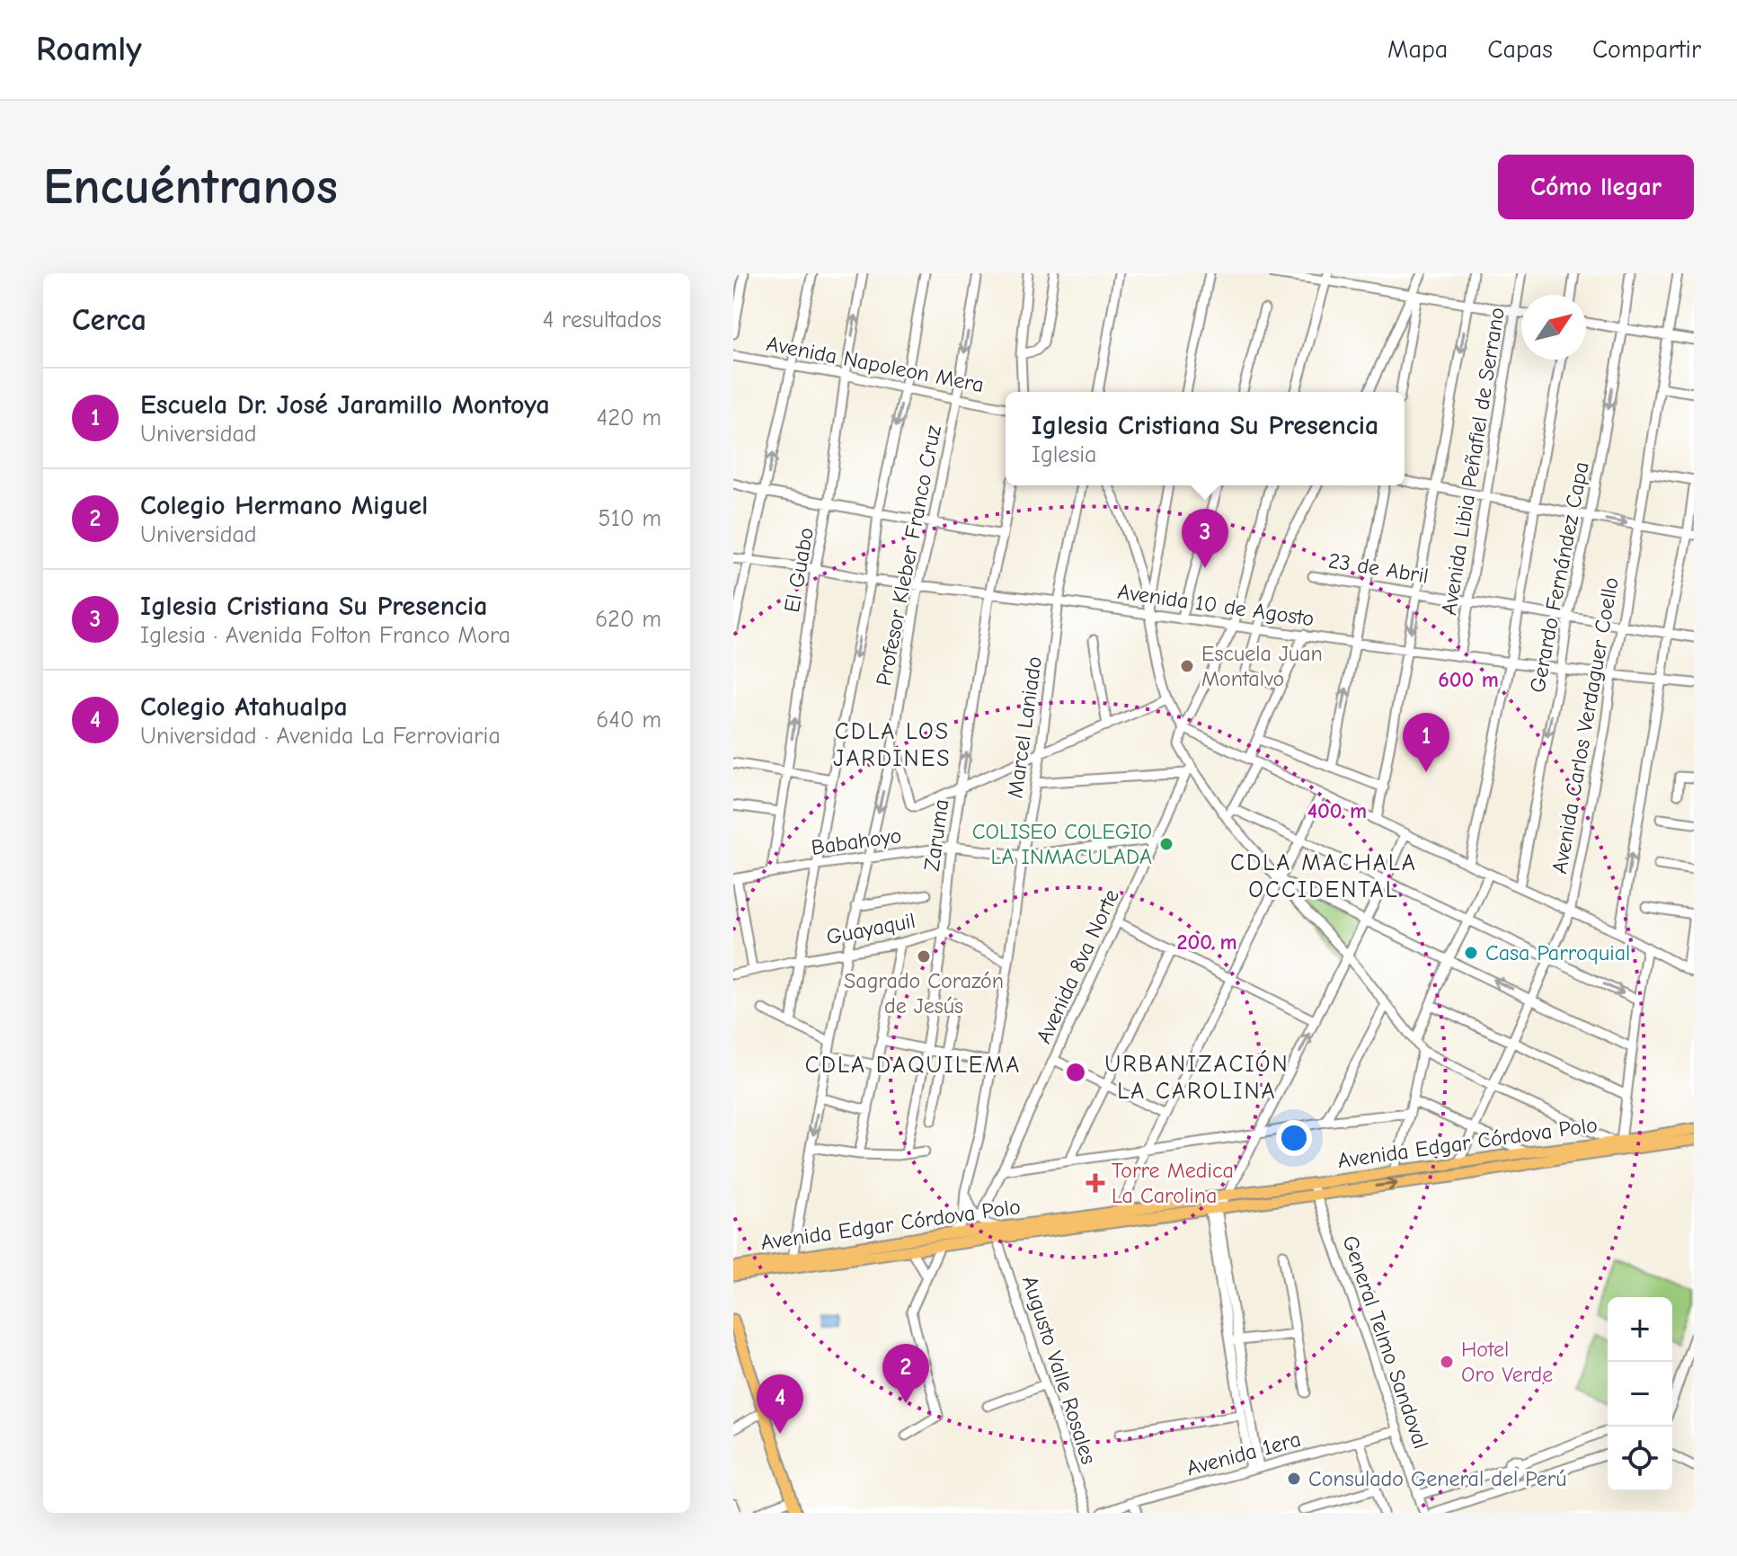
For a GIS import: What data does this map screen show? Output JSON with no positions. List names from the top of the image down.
{
  "streets": {
    "main road": ["Avenida Edgar Córdova Polo"],
    "street": [
      "Avenida Napoleon Mera",
      "Avenida Libia Peñafiel de Serrano",
      "Profesor Kleber Franco Cruz",
      "23 de Abril",
      "El Guabo",
      "Gerardo Fernández Capa",
      "Avenida 10 de Agosto",
      "Avenida Carlos Verdaguer Coello",
      "Marcel Laniado",
      "Zaruma",
      "Babahoyo",
      "Guayaquil",
      "Avenida 8va Norte",
      "General Telmo Sandoval",
      "Augusto Valle Rosales",
      "Avenida 1era"
    ]
  },
  "crossings": [
    ["Avenida Napoleon Mera", "Profesor Kleber Franco Cruz"],
    ["Avenida Napoleon Mera", "El Guabo"],
    ["Avenida Libia Peñafiel de Serrano", "23 de Abril"],
    ["Avenida Libia Peñafiel de Serrano", "Avenida 10 de Agosto"],
    ["Profesor Kleber Franco Cruz", "Avenida 10 de Agosto"],
    ["Profesor Kleber Franco Cruz", "Babahoyo"],
    ["Profesor Kleber Franco Cruz", "Guayaquil"],
    ["Profesor Kleber Franco Cruz", "Avenida Edgar Córdova Polo"],
    ["23 de Abril", "Gerardo Fernández Capa"],
    ["23 de Abril", "Avenida Carlos Verdaguer Coello"],
    ["El Guabo", "Avenida 10 de Agosto"],
    ["El Guabo", "Babahoyo"],
    ["Gerardo Fernández Capa", "Avenida 10 de Agosto"],
    ["Avenida 10 de Agosto", "Avenida Carlos Verdaguer Coello"],
    ["Avenida 10 de Agosto", "Marcel Laniado"],
    ["Avenida 10 de Agosto", "Zaruma"],
    ["Avenida Carlos Verdaguer Coello", "Avenida Edgar Córdova Polo"],
    ["Marcel Laniado", "Babahoyo"],
    ["Marcel Laniado", "Guayaquil"],
    ["Marcel Laniado", "Avenida Edgar Córdova Polo"],
    ["Zaruma", "Babahoyo"],
    ["Zaruma", "Guayaquil"],
    ["Babahoyo", "Avenida 8va Norte"],
    ["Avenida Edgar Córdova Polo", "General Telmo Sandoval"],
    ["Avenida Edgar Córdova Polo", "Augusto Valle Rosales"],
    ["General Telmo Sandoval", "Avenida 1era"]
  ],
  "districts": [
    "CDLA LOS JARDINES",
    "CDLA MACHALA OCCIDENTAL",
    "URBANIZACIÓN LA CAROLINA",
    "CDLA DAQUILEMA"
  ],
  "places": {
    "other": [
      "Escuela Juan Montalvo",
      "COLISEO COLEGIO LA INMACULADA",
      "Casa Parroquial",
      "Sagrado Corazón de Jesús",
      "Hotel Oro Verde",
      "Consulado General del Perú"
    ],
    "health": ["Torre Medica La Carolina"]
  },
  "north": "top right",
  "page": {
    "header": "Roamly",
    "nav": ["Mapa", "Capas", "Compartir"],
    "buttons": "Cómo llegar",
    "title": "Encuéntranos",
    "heading": ["Cerca", "4 resultados"],
    "list": [
      {
        "mark": "1",
        "name": "Escuela Dr. José Jaramillo Montoya",
        "note": "Universidad",
        "value": "420 m"
      },
      {
        "mark": "2",
        "name": "Colegio Hermano Miguel",
        "note": "Universidad",
        "value": "510 m"
      },
      {
        "mark": "3",
        "name": "Iglesia Cristiana Su Presencia",
        "note": "Iglesia · Avenida Folton Franco Mora",
        "value": "620 m"
      },
      {
        "mark": "4",
        "name": "Colegio Atahualpa",
        "note": "Universidad · Avenida La Ferroviaria",
        "value": "640 m"
      }
    ],
    "popup": ["Iglesia Cristiana Su Presencia", "Iglesia"],
    "pins": [
      "3",
      "1",
      "2",
      "4"
    ],
    "map_buttons": ["+", "−"]
  },
  "rings": ["600 m", "400 m", "200 m"]
}
